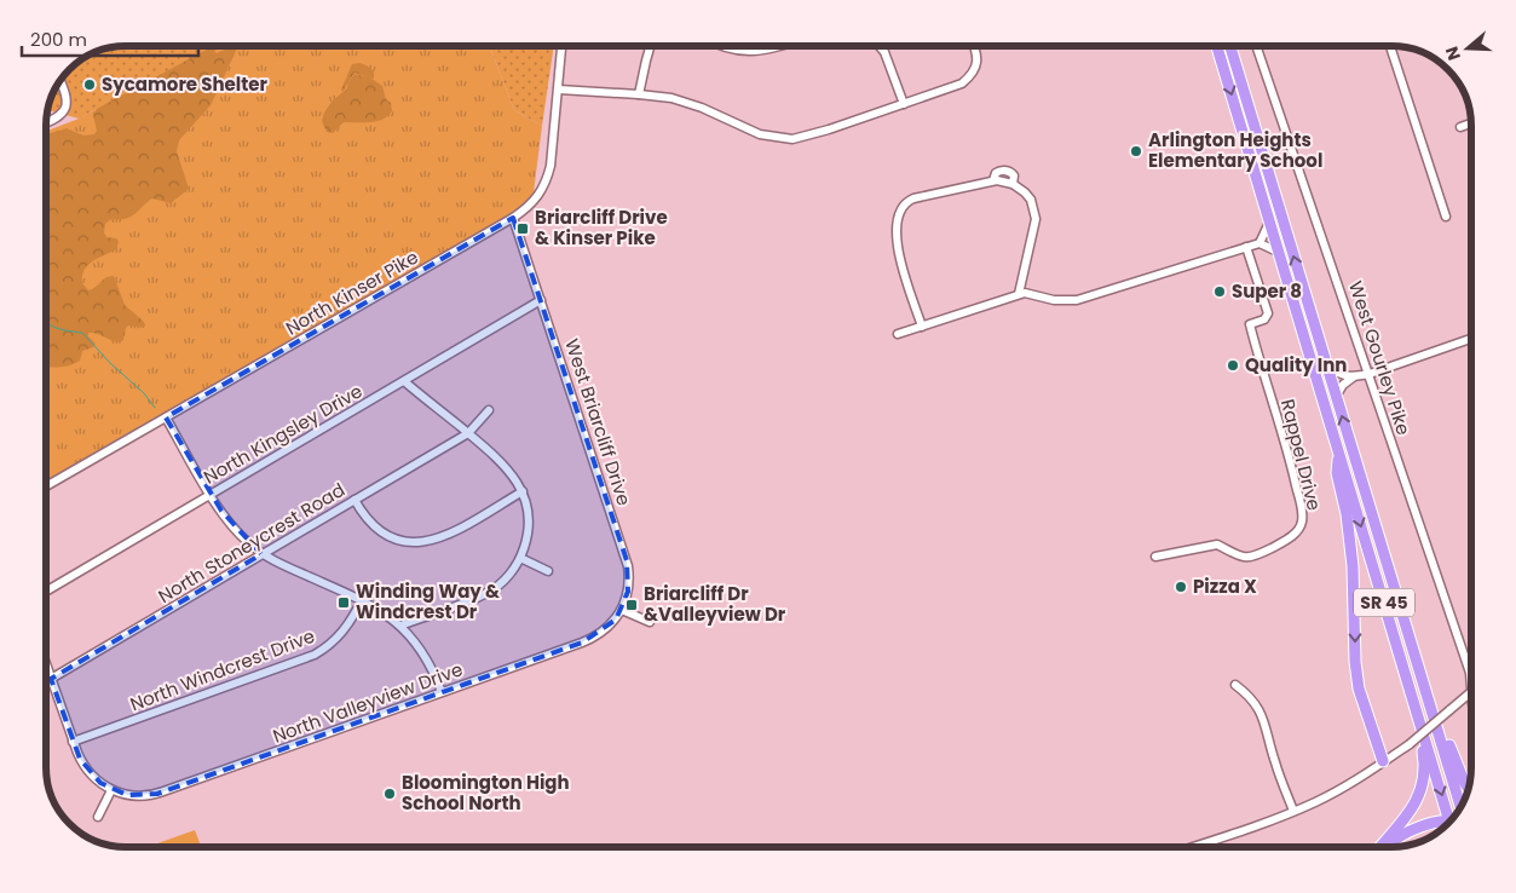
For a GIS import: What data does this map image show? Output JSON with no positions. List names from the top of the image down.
{
  "streets": {
    "highway": ["SR 45"],
    "street": [
      "North Kinser Pike",
      "West Gourley Pike",
      "West Briarcliff Drive",
      "North Kingsley Drive",
      "Rappel Drive",
      "North Stoneycrest Road",
      "North Windcrest Drive",
      "North Valleyview Drive"
    ]
  },
  "crossings": [
    ["North Kinser Pike", "West Briarcliff Drive"],
    ["West Briarcliff Drive", "North Kingsley Drive"],
    ["West Briarcliff Drive", "North Valleyview Drive"]
  ],
  "places": {
    "other": [
      "Sycamore Shelter",
      "Arlington Heights Elementary School",
      "Super 8",
      "Quality Inn",
      "Pizza X",
      "Bloomington High School North"
    ],
    "transit": ["Briarcliff Drive & Kinser Pike", "Winding Way & Windcrest Dr", "Briarcliff Dr &Valleyview Dr"]
  },
  "scale_bar": "200 m",
  "north": "left"
}
